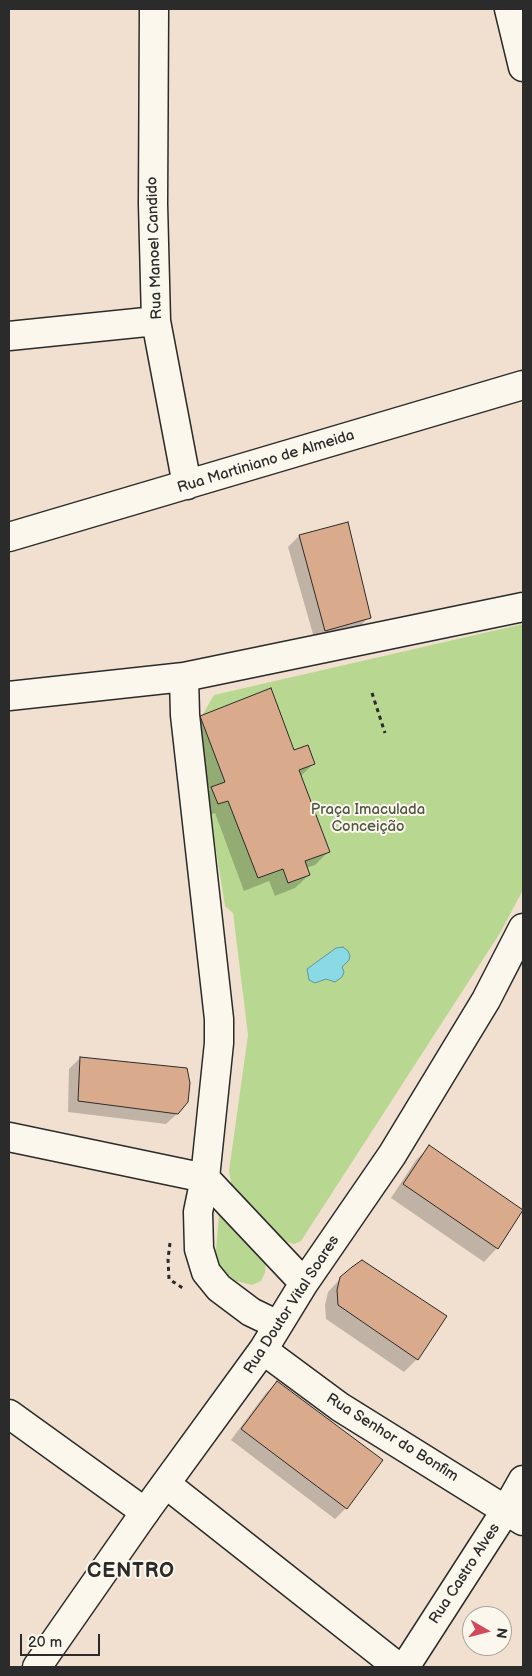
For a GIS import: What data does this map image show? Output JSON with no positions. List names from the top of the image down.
{
  "streets": {
    "main road": [
      "Rua Manoel Candido",
      "Rua Martiniano de Almeida",
      "Rua Doutor Vital Soares",
      "Rua Senhor do Bonfim",
      "Rua Castro Alves"
    ]
  },
  "crossings": [
    ["Rua Manoel Candido", "Rua Martiniano de Almeida"],
    ["Rua Doutor Vital Soares", "Rua Senhor do Bonfim"],
    ["Rua Senhor do Bonfim", "Rua Castro Alves"]
  ],
  "districts": ["CENTRO"],
  "parks": ["Praça Imaculada Conceição"],
  "scale_bar": "20 m",
  "north": "right"
}
